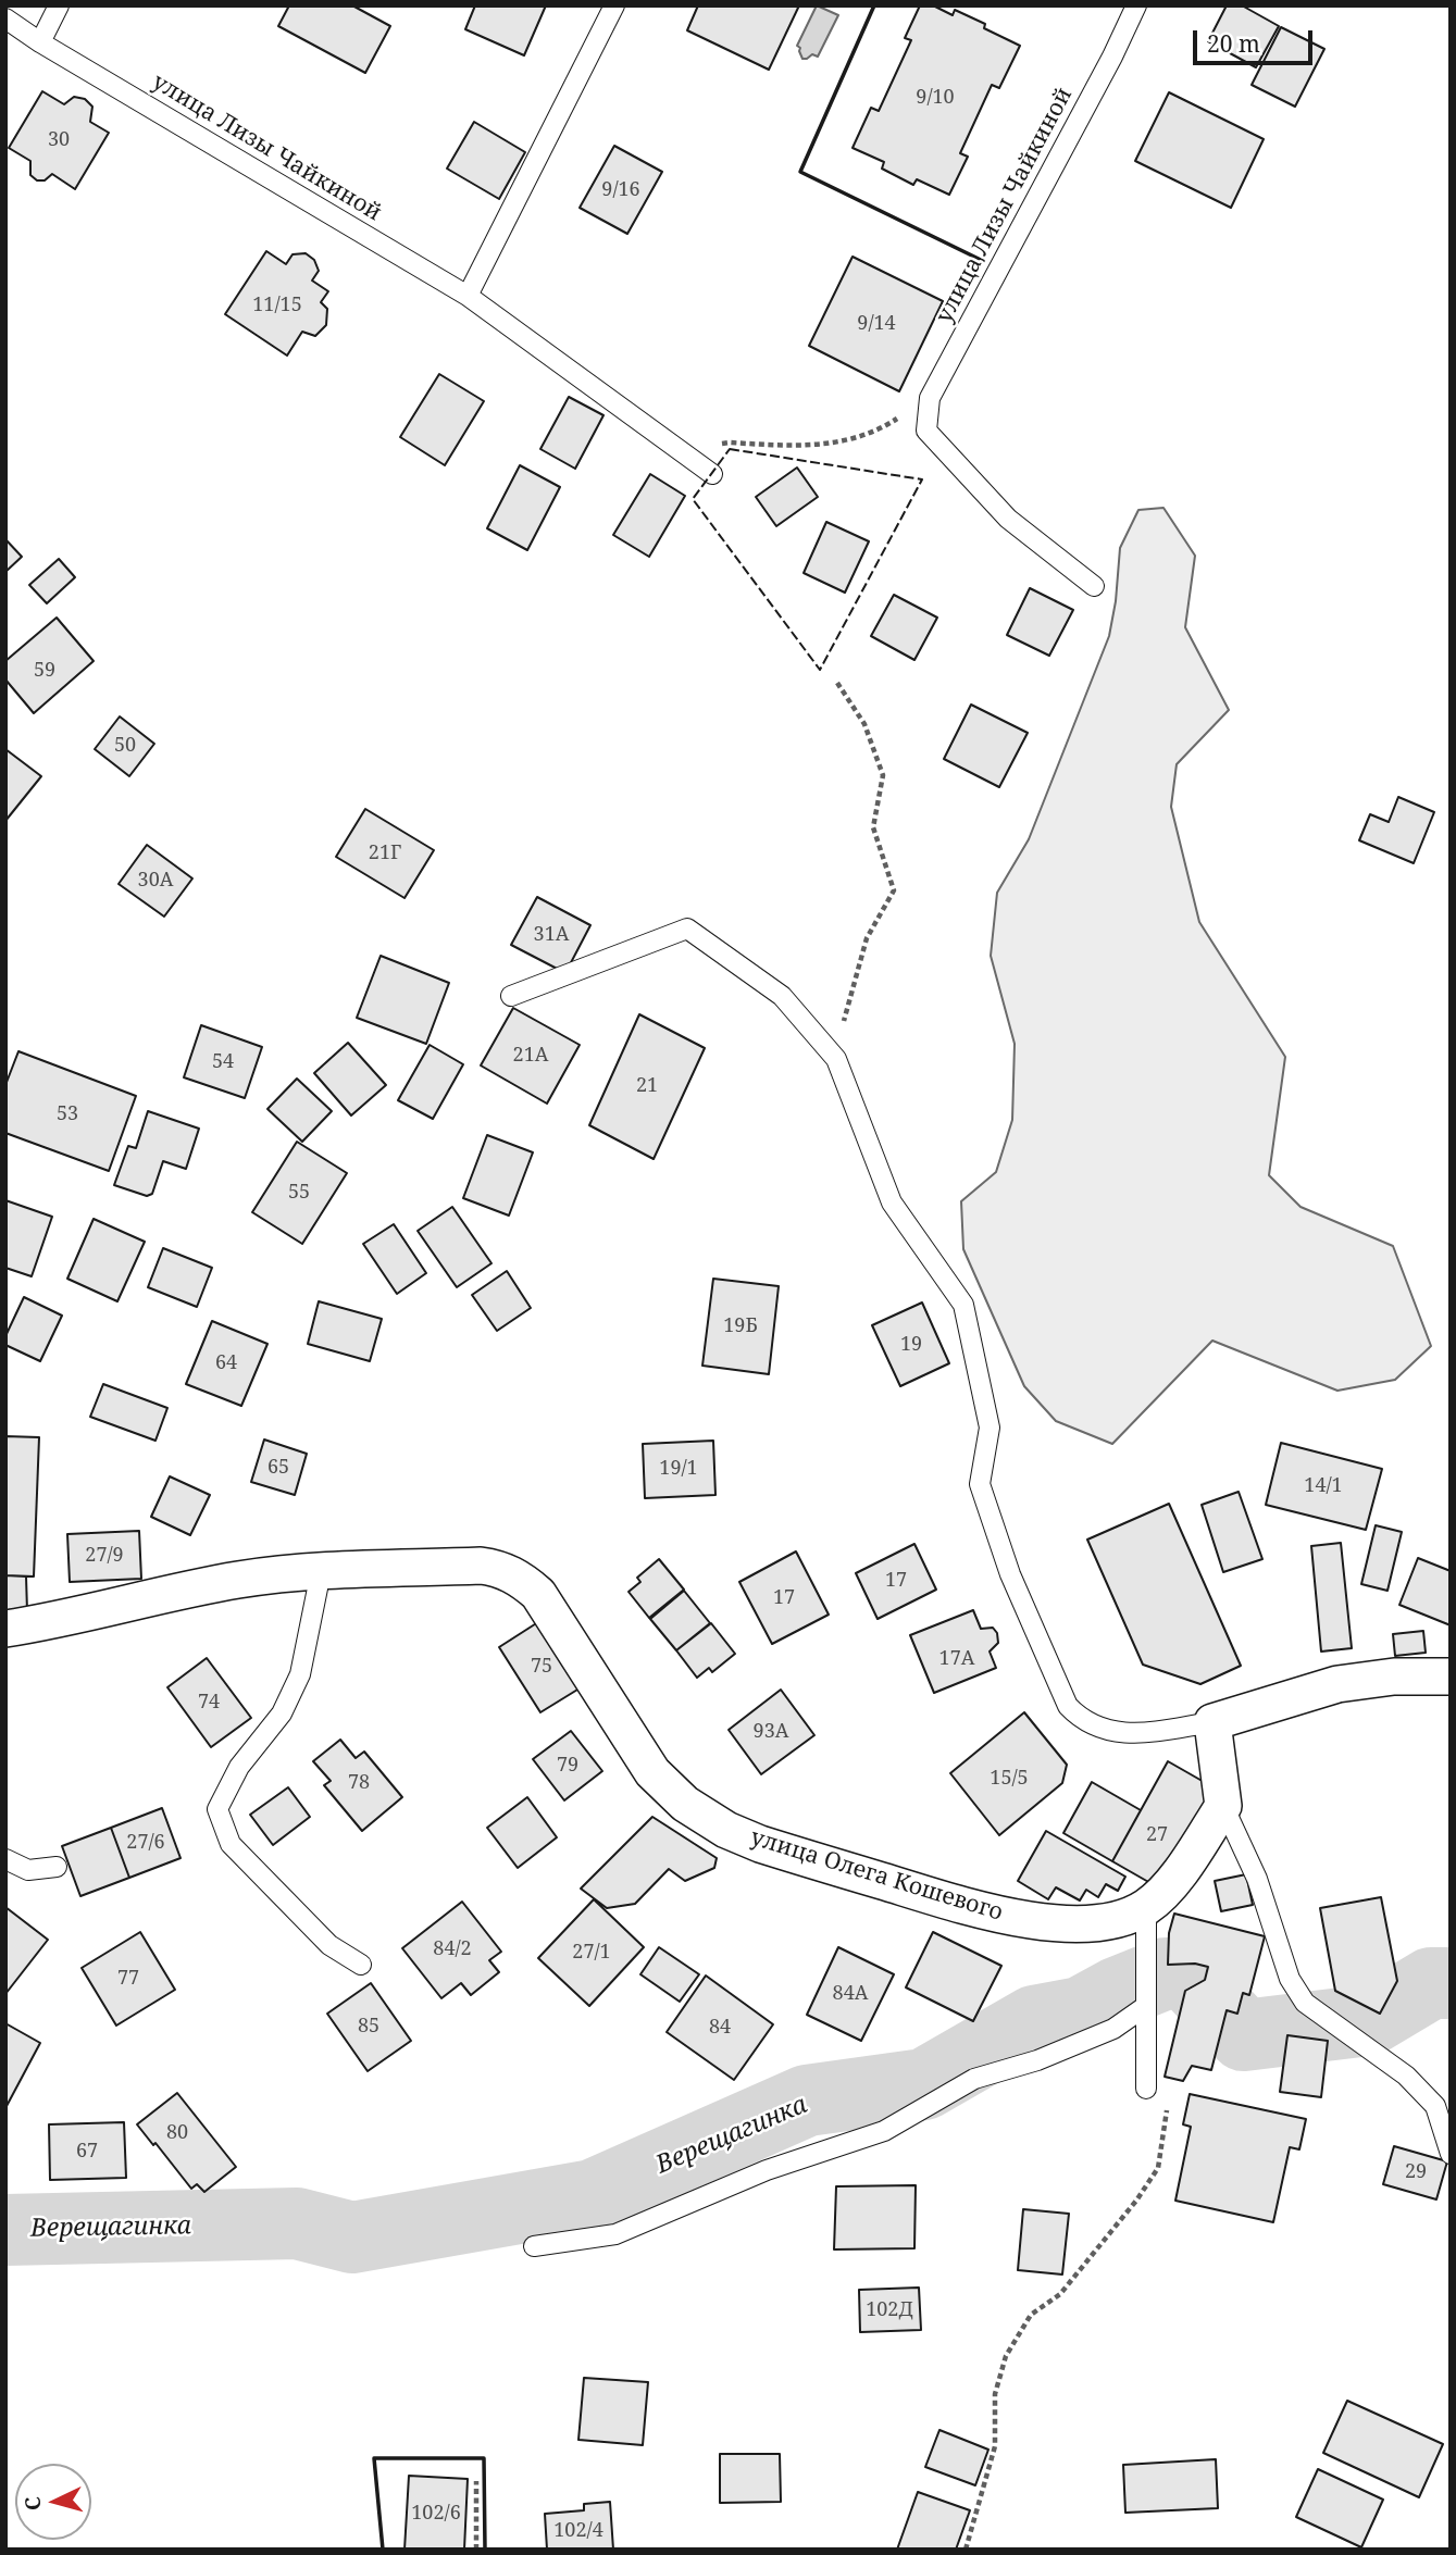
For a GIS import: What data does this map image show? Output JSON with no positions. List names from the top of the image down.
{
  "streets": {
    "street": ["улица Олега Кошевого"],
    "lane": ["улица Лизы Чайкиной"]
  },
  "water": ["Верещагинка"],
  "house_numbers": [
    "9/10",
    "30",
    "9/16",
    "11/15",
    "9/14",
    "59",
    "50",
    "21Г",
    "30А",
    "31А",
    "21А",
    "54",
    "21",
    "53",
    "55",
    "19Б",
    "19",
    "64",
    "65",
    "19/1",
    "14/1",
    "27/9",
    "17",
    "17",
    "17А",
    "75",
    "74",
    "93А",
    "79",
    "15/5",
    "78",
    "27",
    "27/6",
    "84/2",
    "27/1",
    "77",
    "84А",
    "85",
    "84",
    "80",
    "67",
    "29",
    "102Д",
    "102/6",
    "102/4"
  ],
  "scale_bar": "20 m",
  "north": "left"
}
